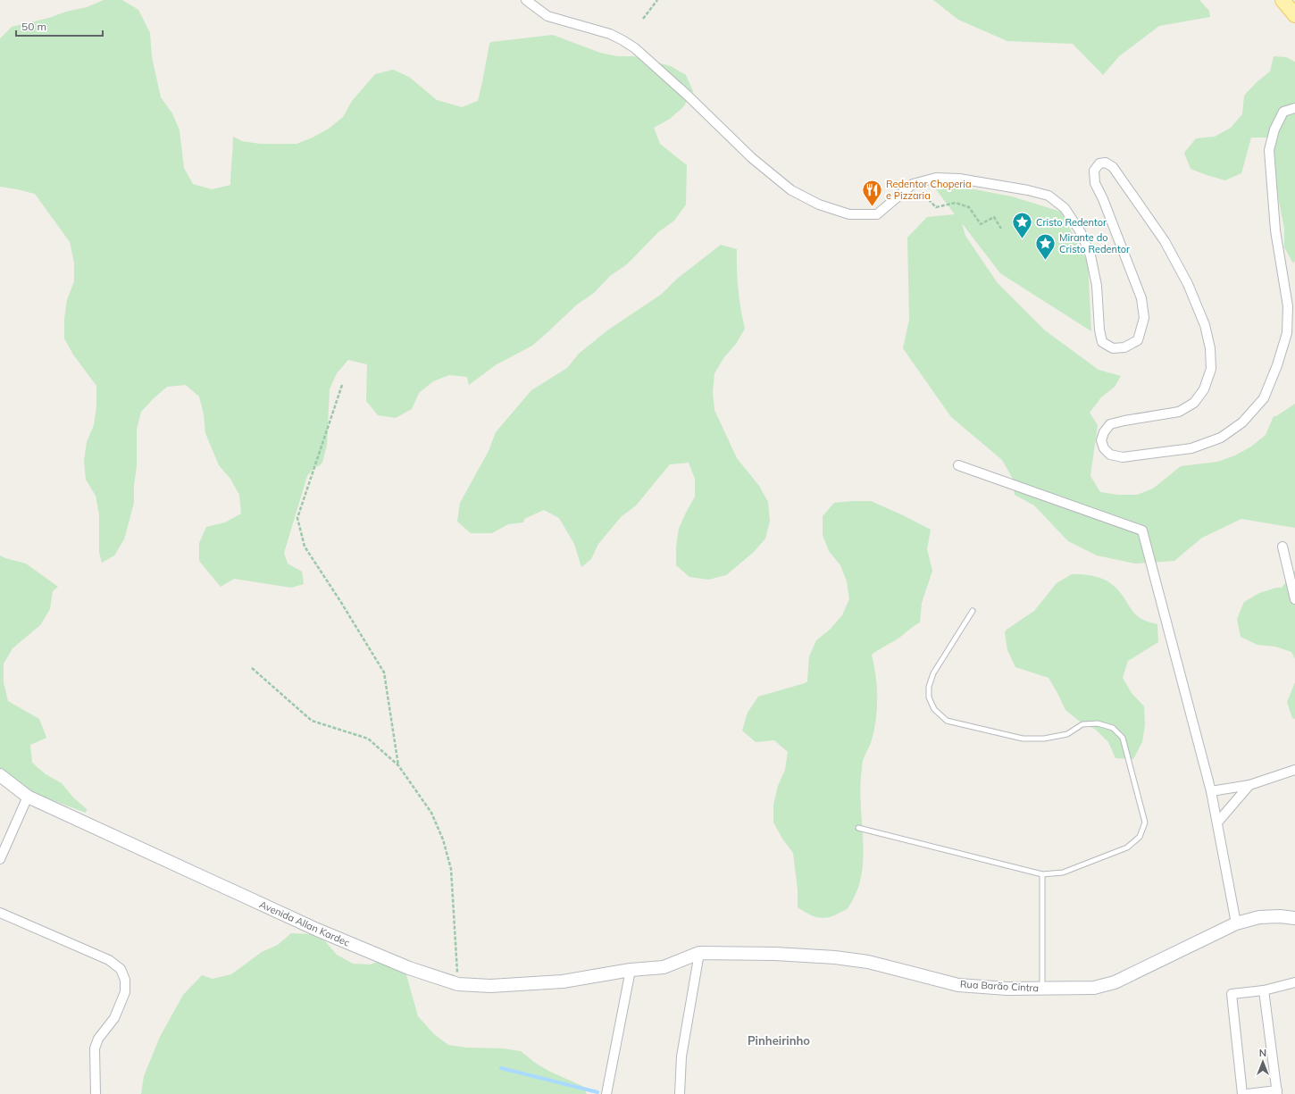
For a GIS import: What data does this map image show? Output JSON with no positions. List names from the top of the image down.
{
  "streets": {
    "street": ["Avenida Allan Kardec", "Rua Barão Cintra"]
  },
  "crossings": [
    ["Avenida Allan Kardec", "Rua Barão Cintra"]
  ],
  "districts": ["Pinheirinho"],
  "places": {
    "restaurant": ["Redentor Choperia e Pizzaria"],
    "place": ["Cristo Redentor", "Mirante do Cristo Redentor"]
  },
  "scale_bar": "50 m",
  "north": "top"
}
